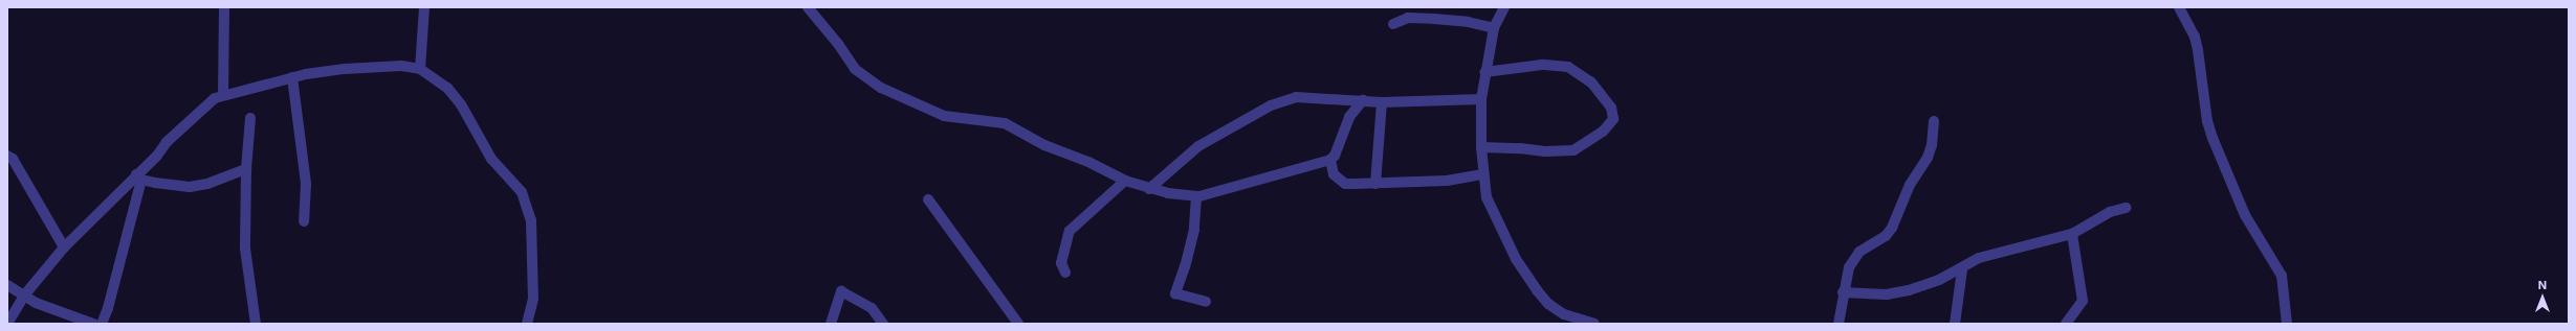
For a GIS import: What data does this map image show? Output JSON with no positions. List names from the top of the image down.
{
  "north": "top"
}
